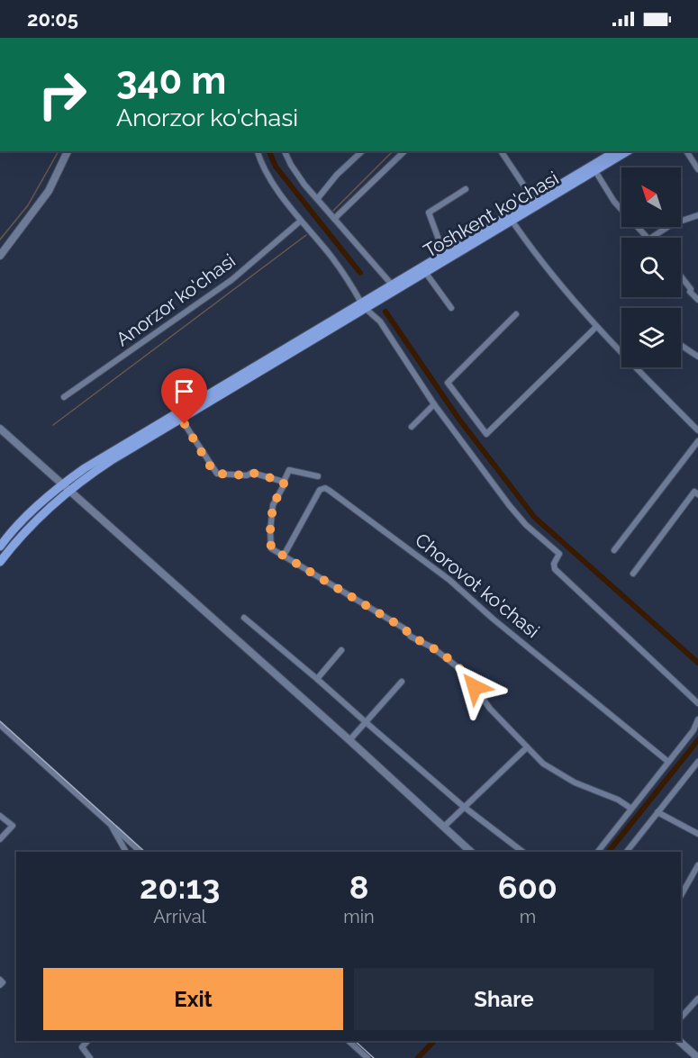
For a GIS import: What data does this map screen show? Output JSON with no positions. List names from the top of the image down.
{
  "streets": {
    "highway": ["Toshkent ko'chasi"],
    "street": ["Anorzor ko'chasi", "Chorovot ko'chasi"]
  },
  "north": "top left",
  "page": {
    "status": "20:05",
    "turn": ["340 m", "Anorzor ko'chasi"],
    "eta": [
      "20:13",
      "Arrival",
      "8",
      "min",
      "600",
      "m"
    ],
    "buttons": ["Exit", "Share"]
  }
}
